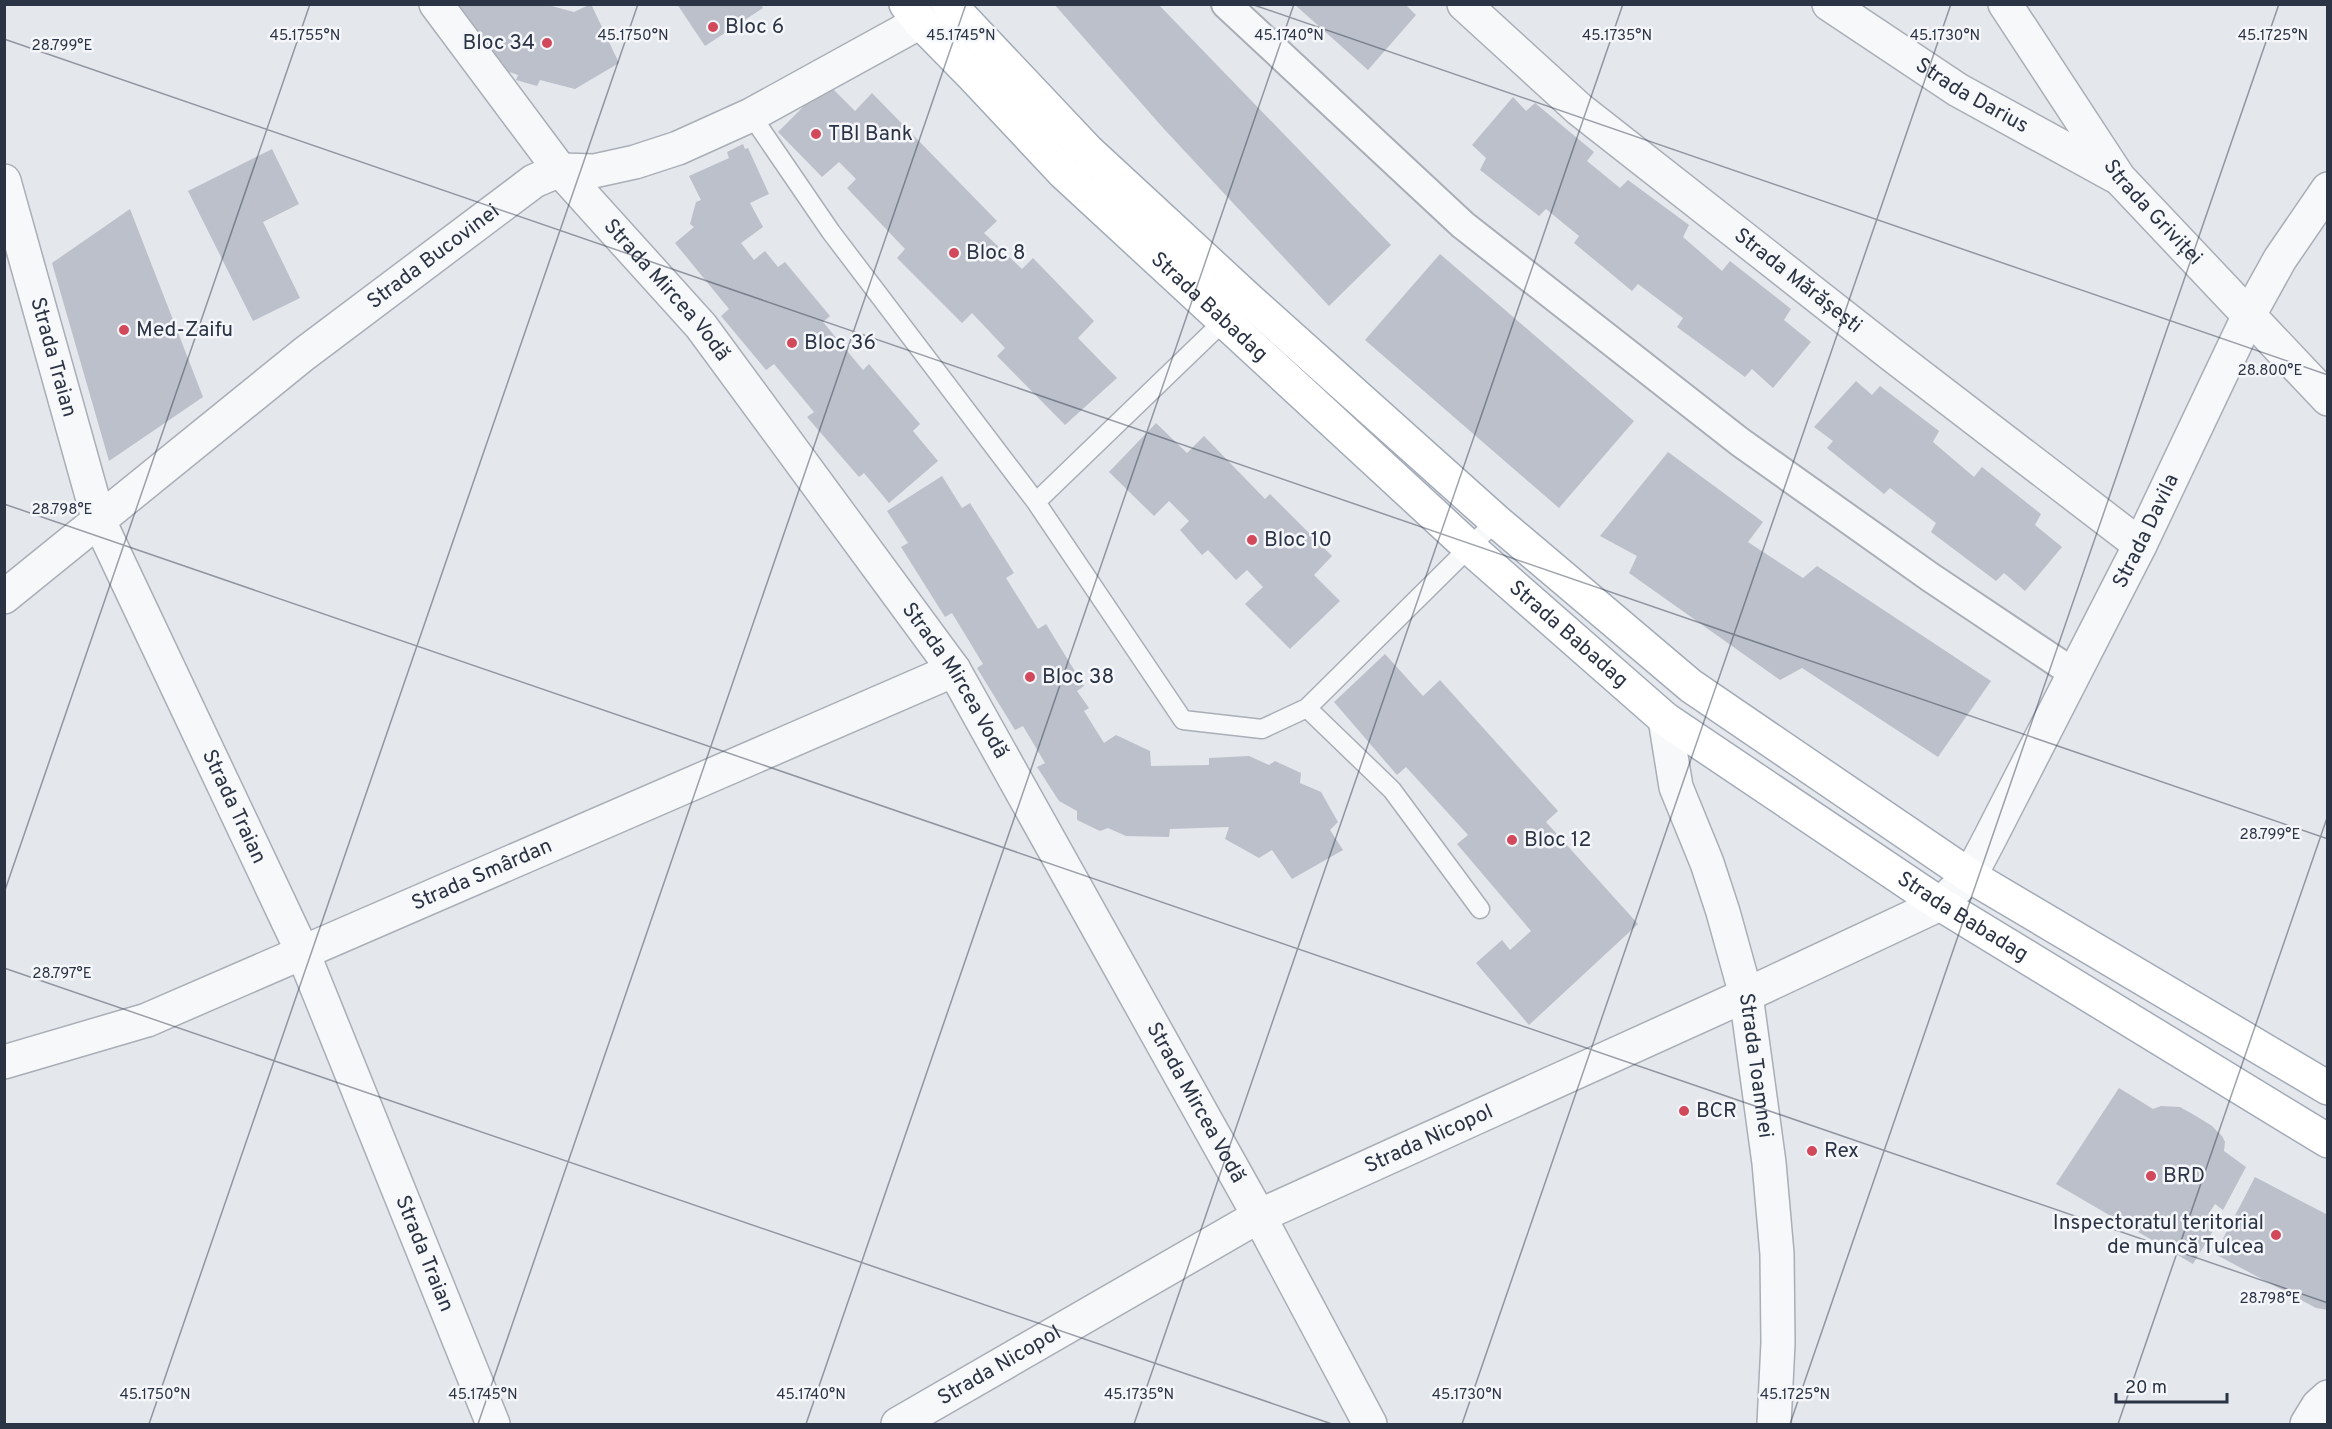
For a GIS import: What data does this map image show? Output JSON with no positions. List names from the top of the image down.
{
  "streets": {
    "main road": ["Strada Babadag"],
    "street": [
      "Strada Darius",
      "Strada Griviței",
      "Strada Bucovinei",
      "Strada Mărășești",
      "Strada Mircea Vodă",
      "Strada Traian",
      "Strada Davila",
      "Strada Smârdan",
      "Strada Toamnei",
      "Strada Nicopol"
    ]
  },
  "crossings": [
    ["Strada Darius", "Strada Griviței"],
    ["Strada Griviței", "Strada Davila"],
    ["Strada Bucovinei", "Strada Mircea Vodă"],
    ["Strada Bucovinei", "Strada Babadag"],
    ["Strada Bucovinei", "Strada Traian"],
    ["Strada Mărășești", "Strada Davila"],
    ["Strada Mircea Vodă", "Strada Smârdan"],
    ["Strada Mircea Vodă", "Strada Nicopol"],
    ["Strada Babadag", "Strada Davila"],
    ["Strada Babadag", "Strada Toamnei"],
    ["Strada Babadag", "Strada Nicopol"],
    ["Strada Traian", "Strada Smârdan"],
    ["Strada Davila", "Strada Nicopol"],
    ["Strada Toamnei", "Strada Nicopol"]
  ],
  "places": [
    "Bloc 6",
    "Bloc 34",
    "TBI Bank",
    "Bloc 8",
    "Med-Zaifu",
    "Bloc 36",
    "Bloc 10",
    "Bloc 38",
    "Bloc 12",
    "BCR",
    "Rex",
    "BRD",
    "Inspectoratul teritorial de muncă Tulcea"
  ],
  "scale_bar": "20 m",
  "coordinates": [
    "45.1755°N",
    "45.1750°N",
    "45.1745°N",
    "45.1740°N",
    "45.1735°N",
    "45.1730°N",
    "45.1725°N",
    "28.799°E",
    "28.800°E",
    "28.798°E",
    "28.797°E"
  ]
}
